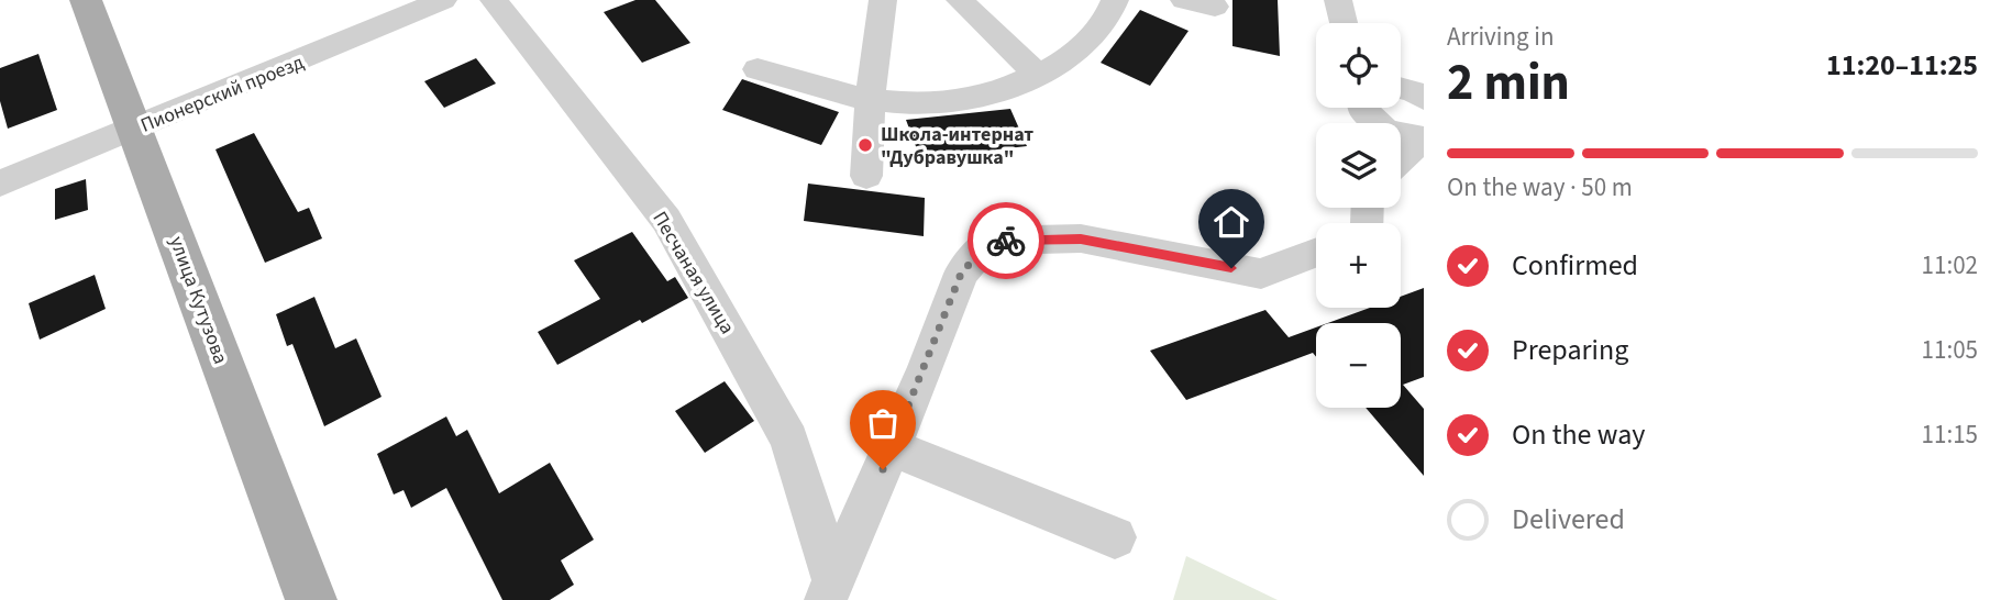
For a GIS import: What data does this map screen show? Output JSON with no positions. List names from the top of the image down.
{
  "streets": {
    "main road": ["улица Кутузова"],
    "street": ["Пионерский проезд", "Песчаная улица"]
  },
  "crossings": [
    ["Пионерский проезд", "улица Кутузова"]
  ],
  "places": ["Школа-интернат \"Дубравушка\""],
  "page": {
    "heading": ["2 min", "Arriving in", "11:20–11:25"],
    "map_buttons": ["+", "−"],
    "bar": "On the way · 50 m",
    "list": [
      ["Confirmed", "11:02"],
      ["Preparing", "11:05"],
      ["On the way", "11:15"],
      "Delivered"
    ]
  }
}
